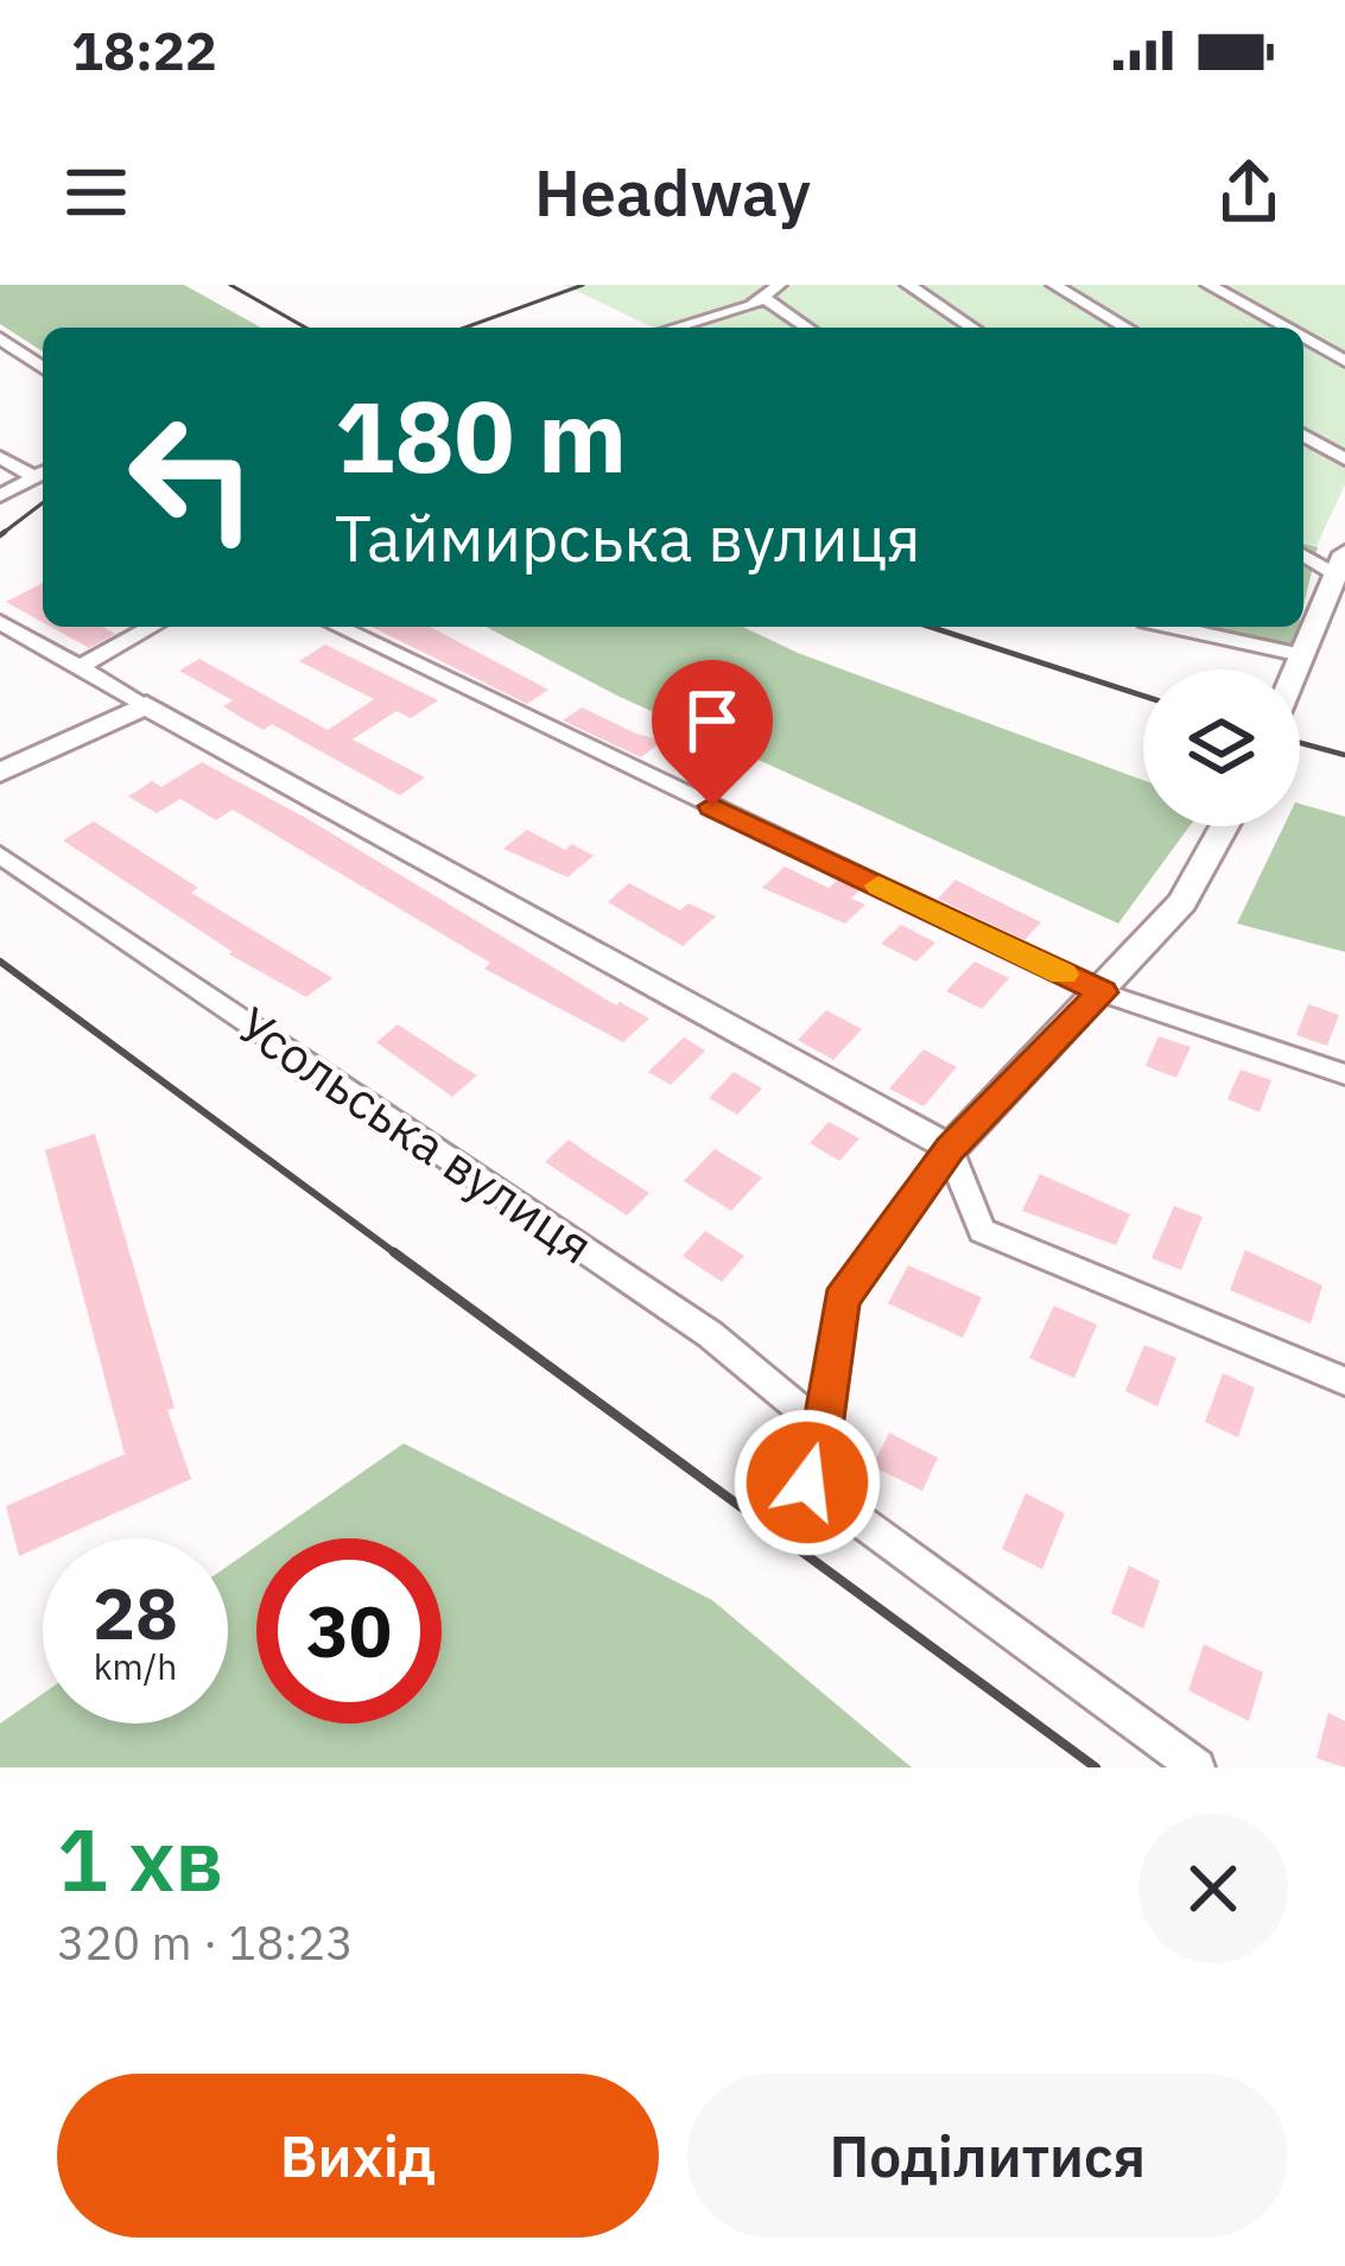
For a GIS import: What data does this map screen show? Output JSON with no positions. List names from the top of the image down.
{
  "streets": {
    "street": ["Усольська вулиця"]
  },
  "page": {
    "status": "18:22",
    "header": "Headway",
    "turn": ["180 m", "Таймирська вулиця"],
    "speed": "28 km/h",
    "limit": "30",
    "heading": ["1 хв", "320 m · 18:23"],
    "buttons": ["Вихід", "Поділитися"]
  }
}
